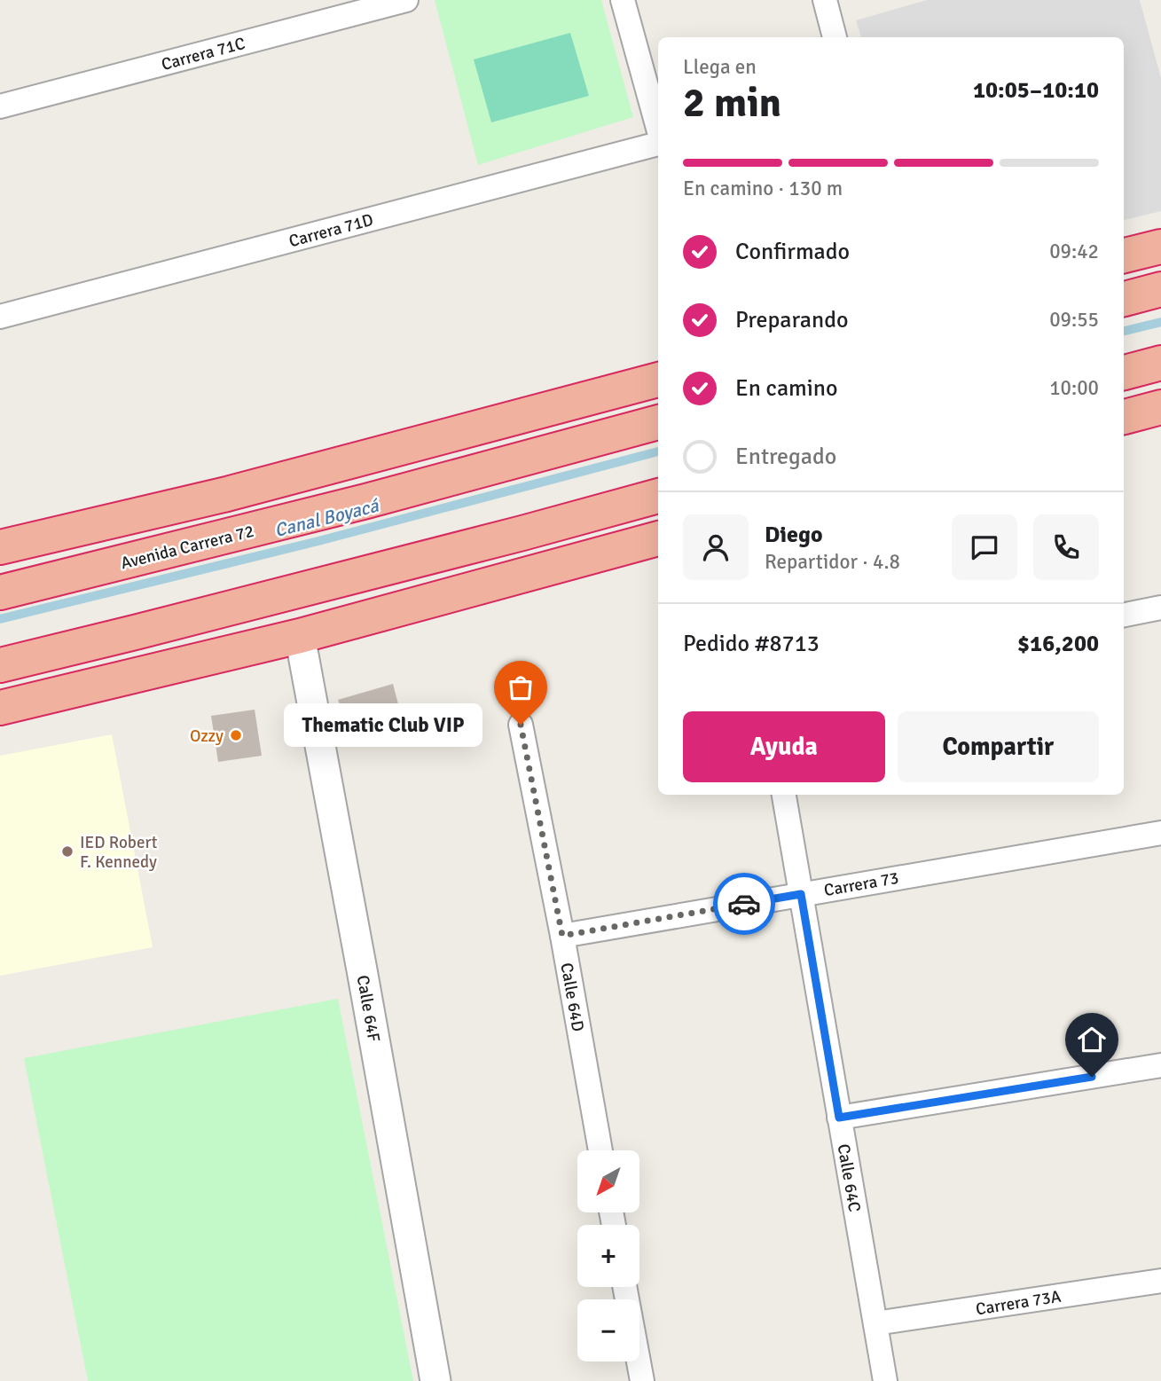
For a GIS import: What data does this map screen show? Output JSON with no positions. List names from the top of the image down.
{
  "streets": {
    "highway": ["Avenida Carrera 72"],
    "street": [
      "Carrera 71C",
      "Carrera 71D",
      "Carrera 73",
      "Calle 64D",
      "Calle 64F",
      "Calle 64C",
      "Carrera 73A"
    ]
  },
  "crossings": [
    ["Carrera 73", "Calle 64D"],
    ["Carrera 73", "Calle 64C"],
    ["Calle 64C", "Carrera 73A"]
  ],
  "water": ["Canal Boyacá"],
  "places": ["Thematic Club VIP", "Ozzy", "IED Robert F. Kennedy"],
  "north": "bottom left",
  "page": {
    "heading": ["2 min", "Llega en", "10:05–10:10"],
    "panel": [
      "Diego",
      "Repartidor · 4.8",
      "Pedido #8713",
      "$16,200"
    ],
    "bar": "En camino · 130 m",
    "list": [
      ["Confirmado", "09:42"],
      ["Preparando", "09:55"],
      ["En camino", "10:00"],
      "Entregado"
    ],
    "buttons": ["Ayuda", "Compartir"],
    "bubble": "Thematic Club VIP",
    "map_buttons": ["+", "−"]
  }
}
